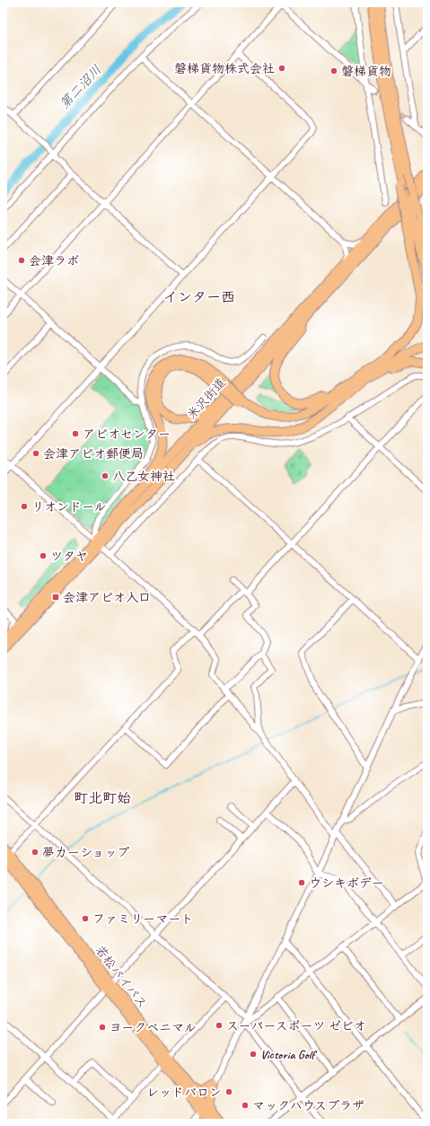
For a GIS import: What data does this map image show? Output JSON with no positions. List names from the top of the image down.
{
  "streets": {
    "highway": ["米沢街道", "若松バイパス"]
  },
  "districts": ["インター西", "町北町始"],
  "water": ["第二沼川"],
  "places": {
    "other": [
      "磐梯貨物株式会社",
      "磐梯貨物",
      "会津ラボ",
      "アピオセンター",
      "会津アピオ郵便局",
      "八乙女神社",
      "リオンドール",
      "ツタヤ",
      "夢カーショップ",
      "ウシキボデー",
      "ファミリーマート",
      "スーパースポーツ ゼビオ",
      "ヨークベニマル",
      "Victoria Golf",
      "レッドバロン",
      "マックハウスプラザ"
    ],
    "transit": ["会津アピオ入口"]
  }
}
